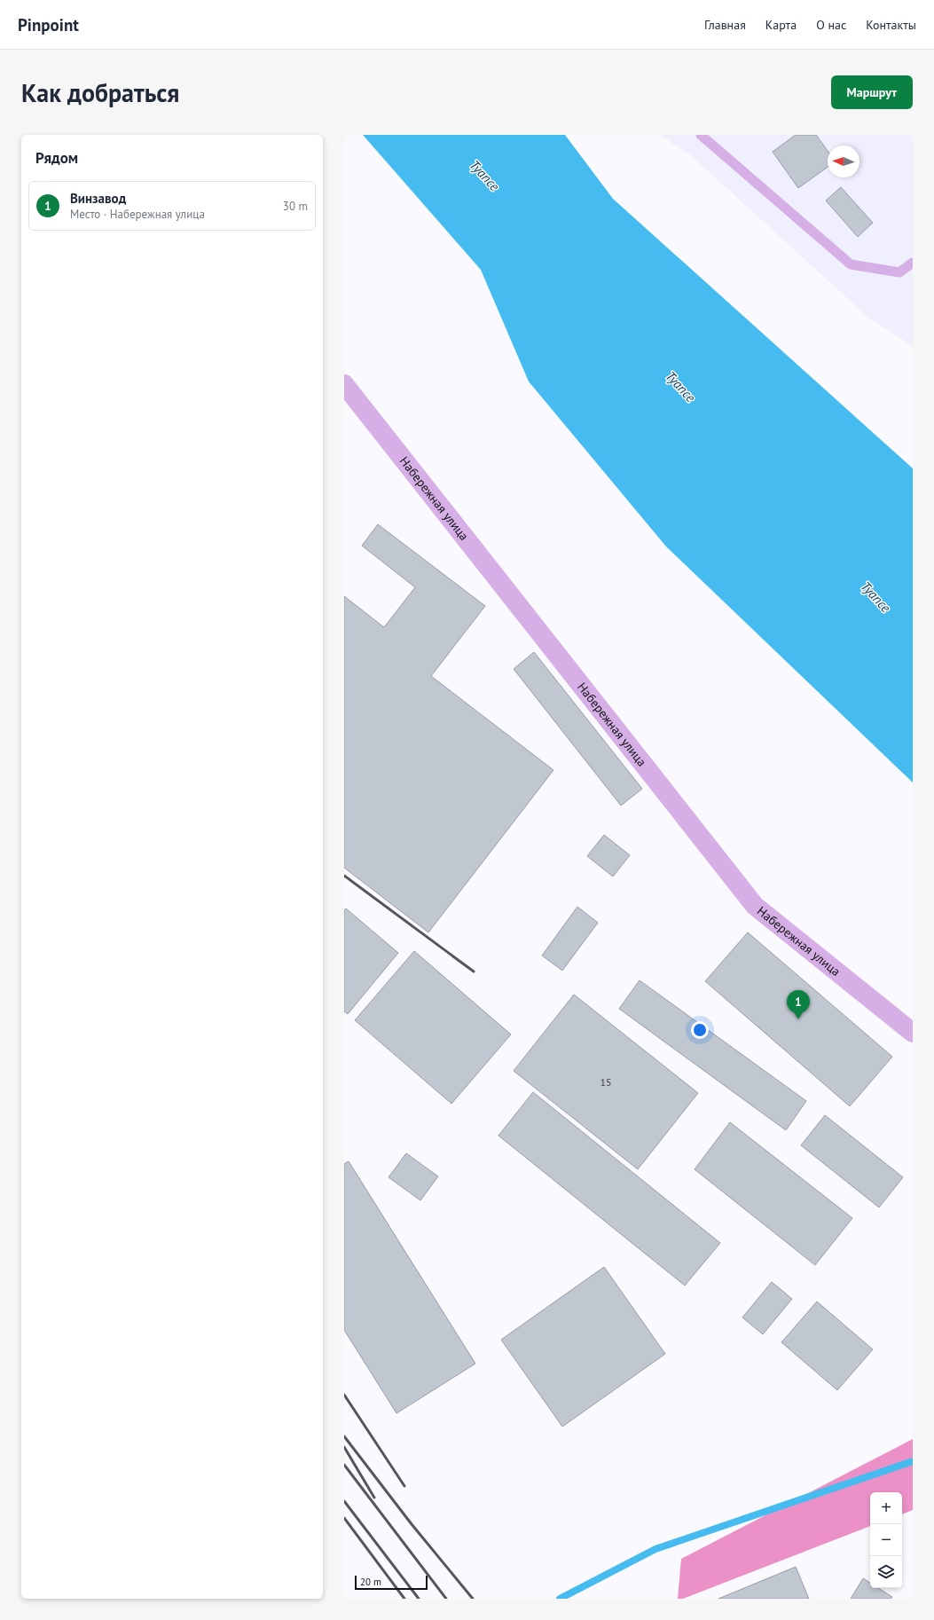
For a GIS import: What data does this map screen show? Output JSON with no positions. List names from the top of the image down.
{
  "streets": {
    "street": ["Набережная улица"]
  },
  "water": ["Туапсе"],
  "house_numbers": ["15"],
  "scale_bar": "20 m",
  "north": "left",
  "page": {
    "header": "Pinpoint",
    "nav": [
      "Главная",
      "Карта",
      "О нас",
      "Контакты"
    ],
    "buttons": "Маршрут",
    "title": "Как добраться",
    "heading": "Рядом",
    "list": [
      {
        "mark": "1",
        "name": "Винзавод",
        "note": "Место · Набережная улица",
        "value": "30 m"
      }
    ],
    "pins": "1",
    "map_buttons": ["+", "−"],
    "scale": "20 m"
  }
}
